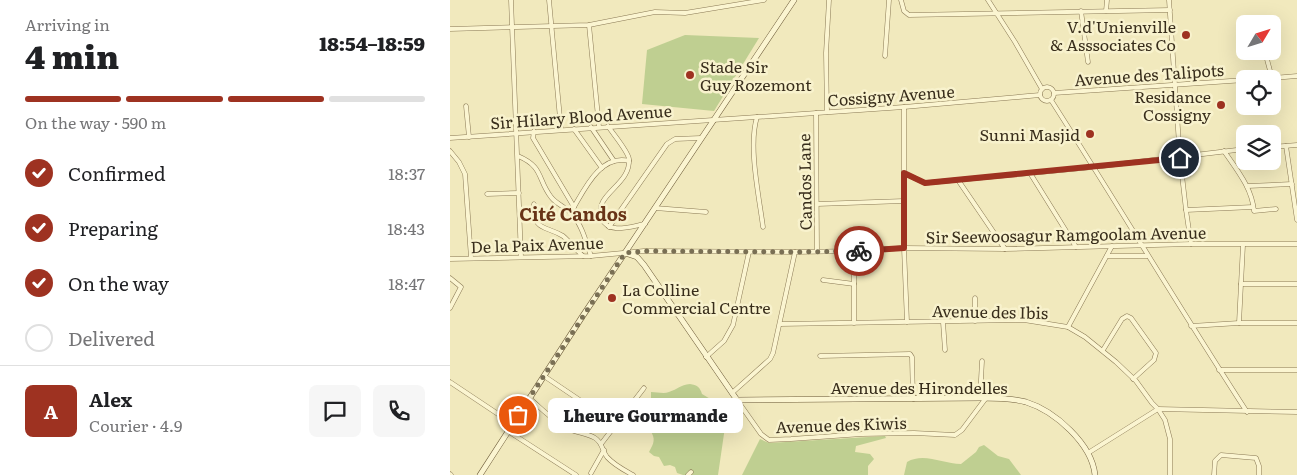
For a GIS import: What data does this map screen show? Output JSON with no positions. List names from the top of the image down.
{
  "streets": {
    "main road": ["Avenue des Hirondelles", "Avenue des Kiwis"],
    "street": [
      "Avenue des Talipots",
      "Cossigny Avenue",
      "Sir Hilary Blood Avenue",
      "Candos Lane",
      "Sir Seewoosagur Ramgoolam Avenue",
      "De la Paix Avenue",
      "Avenue des Ibis"
    ]
  },
  "crossings": [
    ["Avenue des Talipots", "Cossigny Avenue"],
    ["Cossigny Avenue", "Sir Hilary Blood Avenue"],
    ["Cossigny Avenue", "Candos Lane"],
    ["Candos Lane", "Sir Seewoosagur Ramgoolam Avenue"],
    ["Sir Seewoosagur Ramgoolam Avenue", "De la Paix Avenue"],
    ["Sir Seewoosagur Ramgoolam Avenue", "Avenue des Kiwis"],
    ["De la Paix Avenue", "Avenue des Kiwis"],
    ["Avenue des Hirondelles", "Avenue des Kiwis"]
  ],
  "districts": ["Cité Candos"],
  "places": [
    "V.d'Unienville & Asssociates Co",
    "Stade Sir Guy Rozemont",
    "Residance Cossigny",
    "Sunni Masjid",
    "La Colline Commercial Centre",
    "Lheure Gourmande"
  ],
  "north": "top right",
  "page": {
    "heading": ["4 min", "Arriving in", "18:54–18:59"],
    "panel": ["Alex", "Courier · 4.9"],
    "bar": "On the way · 590 m",
    "list": [
      ["Confirmed", "18:37"],
      ["Preparing", "18:43"],
      ["On the way", "18:47"],
      "Delivered"
    ],
    "round": "A",
    "bubble": "Lheure Gourmande"
  }
}
